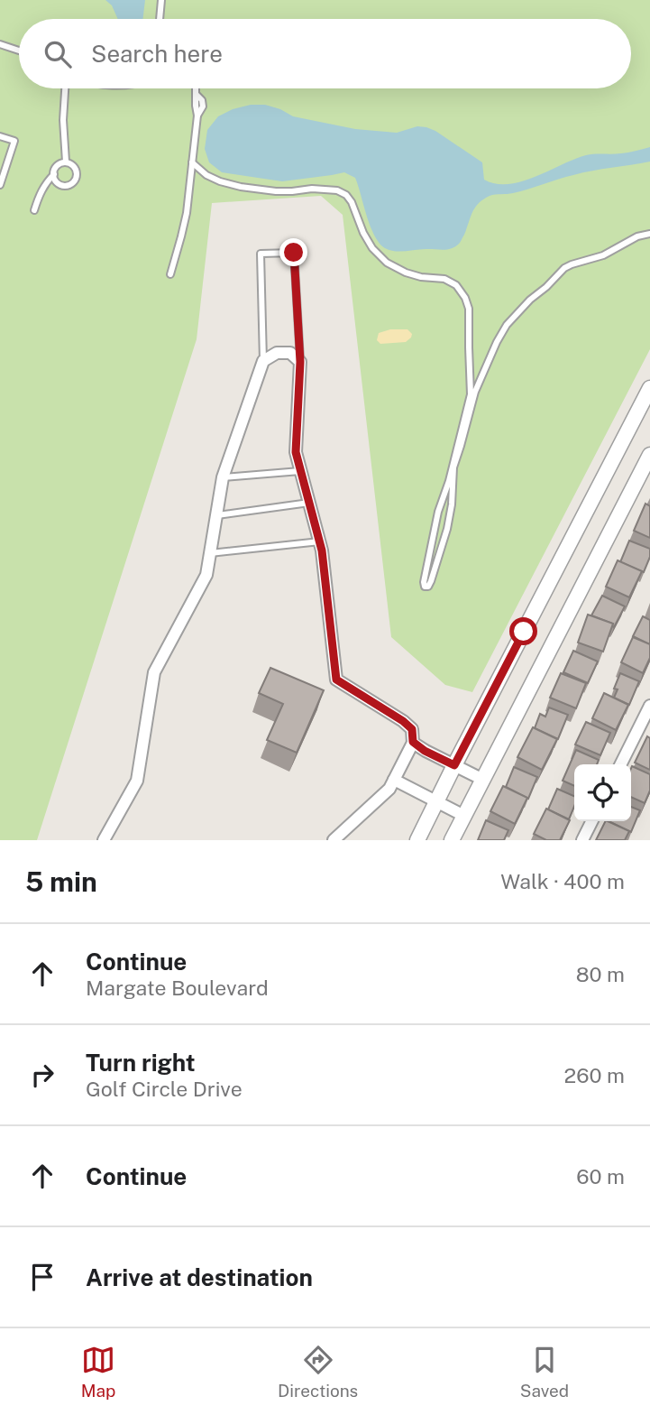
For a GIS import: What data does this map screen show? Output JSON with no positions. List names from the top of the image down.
{
  "page": {
    "search": "Search here",
    "heading": ["5 min", "Walk · 400 m"],
    "list": [
      ["Continue", "Margate Boulevard", "80 m"],
      ["Turn right", "Golf Circle Drive", "260 m"],
      ["Continue", "60 m"],
      "Arrive at destination"
    ],
    "nav": ["Map", "Directions", "Saved"]
  }
}
